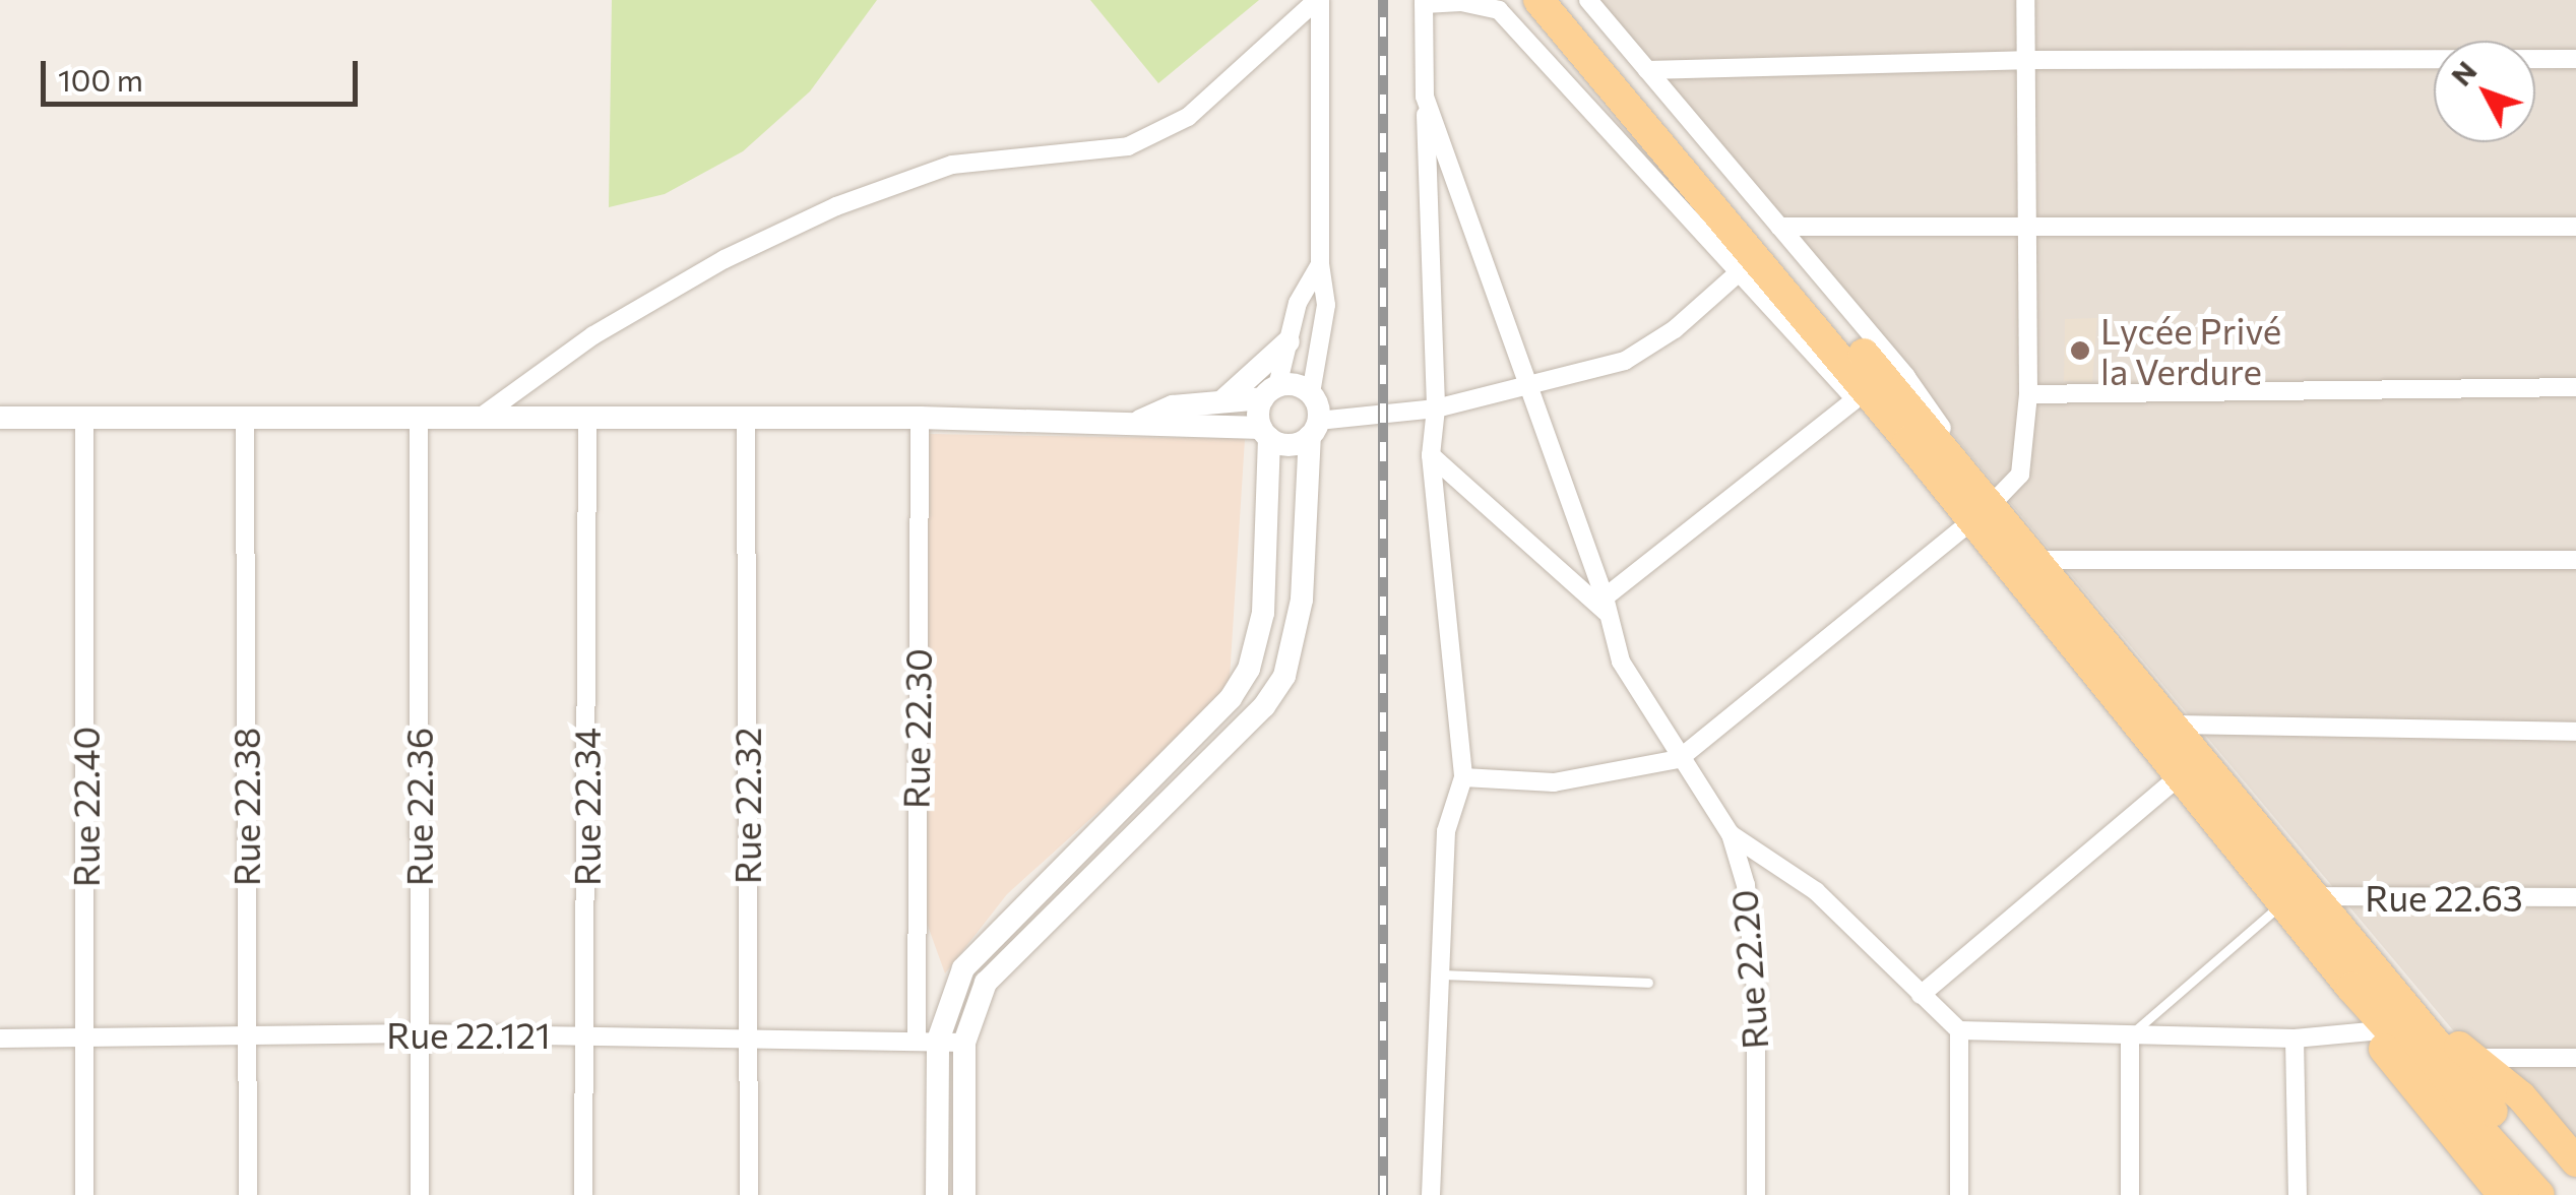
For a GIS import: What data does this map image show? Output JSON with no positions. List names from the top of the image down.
{
  "streets": {
    "street": [
      "Rue 22.30",
      "Rue 22.32",
      "Rue 22.40",
      "Rue 22.38",
      "Rue 22.36",
      "Rue 22.34",
      "Rue 22.63",
      "Rue 22.20",
      "Rue 22.121"
    ]
  },
  "crossings": [
    ["Rue 22.30", "Rue 22.121"],
    ["Rue 22.32", "Rue 22.121"],
    ["Rue 22.40", "Rue 22.121"],
    ["Rue 22.38", "Rue 22.121"],
    ["Rue 22.36", "Rue 22.121"],
    ["Rue 22.34", "Rue 22.121"]
  ],
  "places": ["Lycée Privé la Verdure"],
  "scale_bar": "100 m",
  "north": "top left"
}
